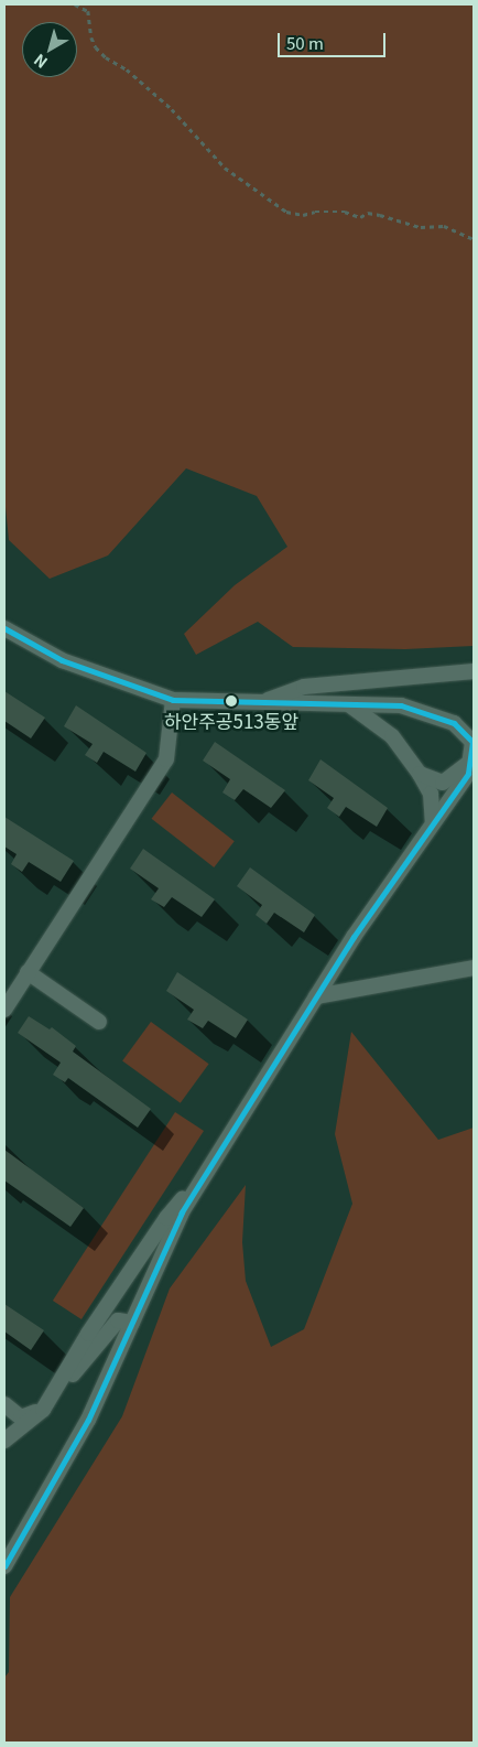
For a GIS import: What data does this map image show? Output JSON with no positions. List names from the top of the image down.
{
  "places": ["하안주공513동앞"],
  "scale_bar": "50 m",
  "north": "bottom left"
}
